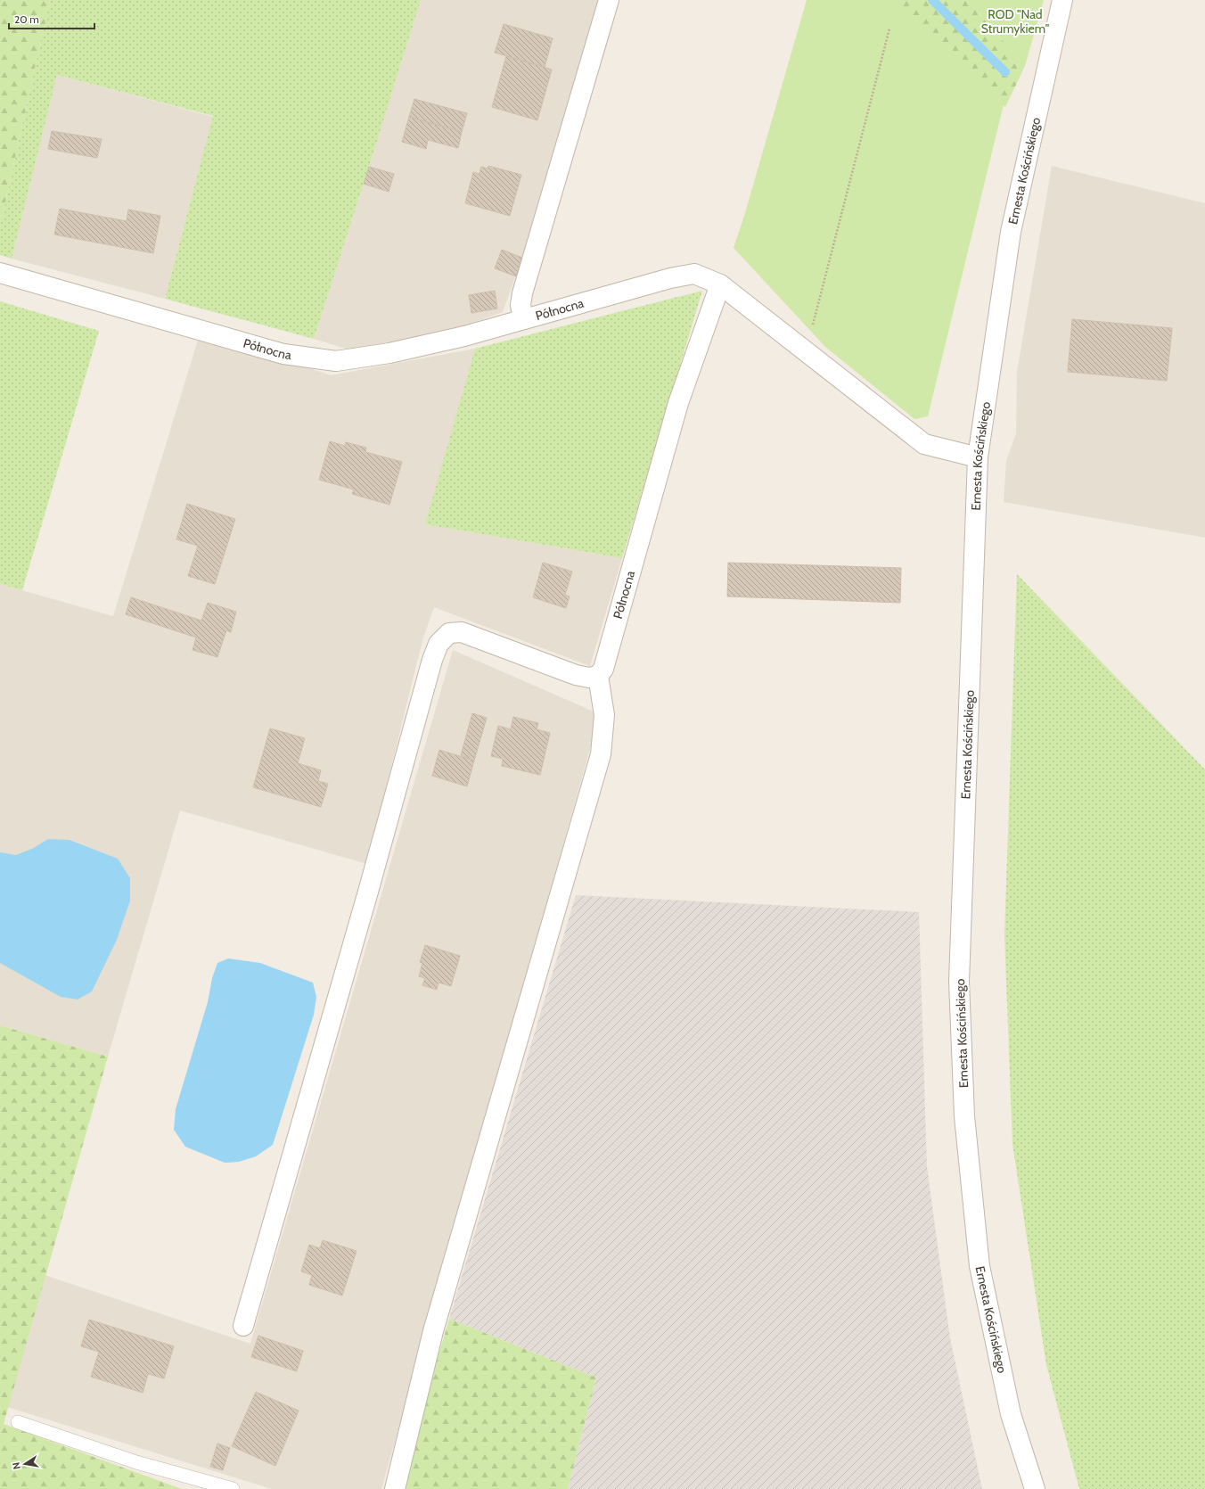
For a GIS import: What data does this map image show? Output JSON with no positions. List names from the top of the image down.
{
  "streets": {
    "street": ["Ernesta Kościńskiego", "Północna"]
  },
  "parks": ["ROD \"Nad Strumykiem\""],
  "scale_bar": "20 m",
  "north": "left"
}
